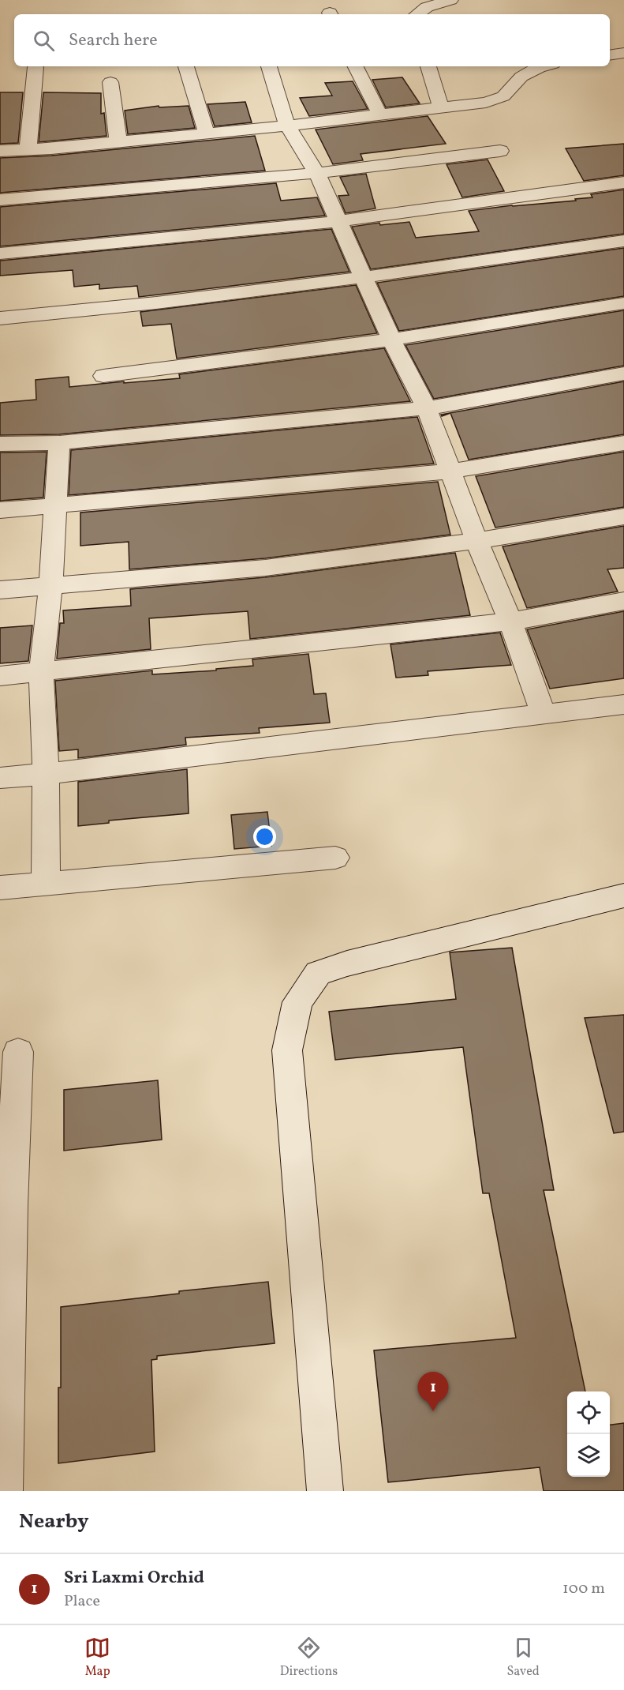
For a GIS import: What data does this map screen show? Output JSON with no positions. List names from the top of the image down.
{
  "page": {
    "search": "Search here",
    "pins": "1",
    "heading": "Nearby",
    "list": [
      {
        "mark": "1",
        "name": "Sri Laxmi Orchid",
        "note": "Place",
        "value": "100 m"
      }
    ],
    "nav": ["Map", "Directions", "Saved"]
  }
}
